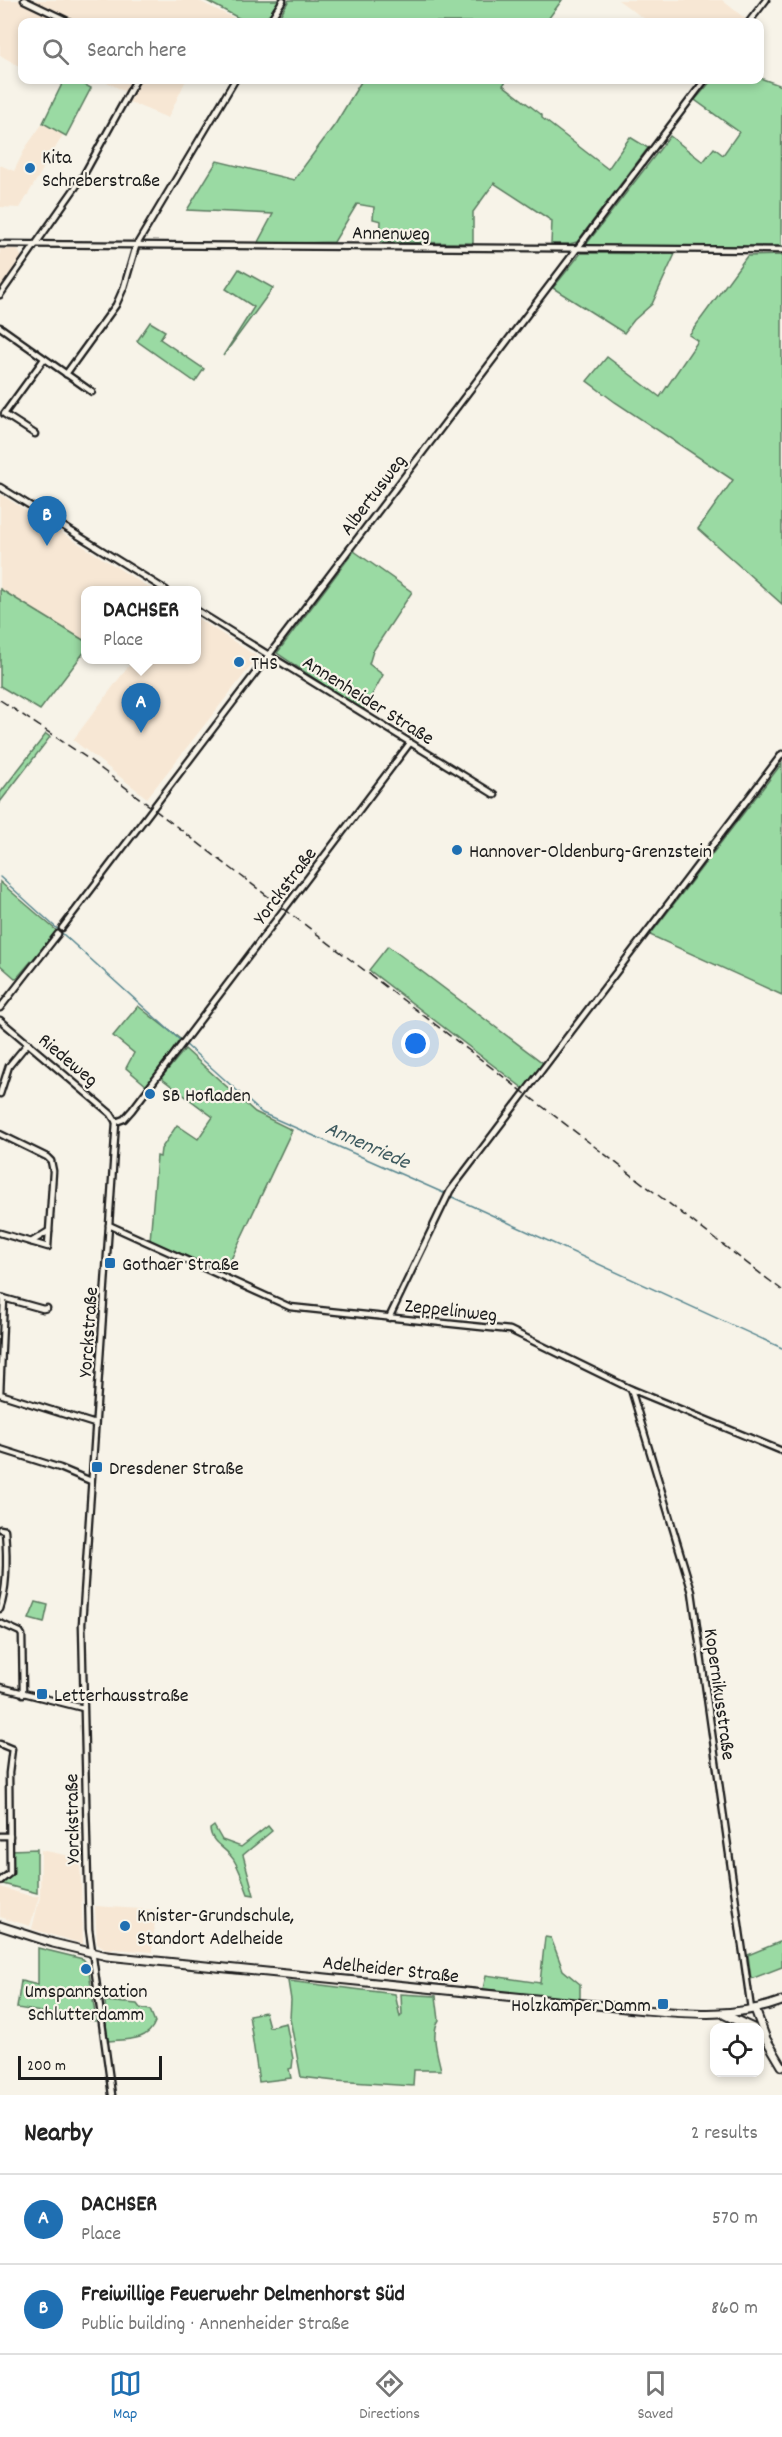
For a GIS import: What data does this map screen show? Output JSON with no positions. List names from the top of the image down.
{
  "streets": {
    "main road": ["Adelheider Straße"],
    "street": [
      "Annenweg",
      "Albertusweg",
      "Annenheider Straße",
      "Yorckstraße",
      "Riedeweg",
      "Zeppelinweg",
      "Kopernikusstraße"
    ]
  },
  "crossings": [
    ["Annenweg", "Albertusweg"],
    ["Albertusweg", "Annenheider Straße"],
    ["Annenheider Straße", "Yorckstraße"],
    ["Yorckstraße", "Riedeweg"],
    ["Yorckstraße", "Zeppelinweg"],
    ["Yorckstraße", "Adelheider Straße"],
    ["Zeppelinweg", "Kopernikusstraße"],
    ["Kopernikusstraße", "Adelheider Straße"]
  ],
  "water": ["Annenriede"],
  "places": {
    "other": [
      "Kita Schreberstraße",
      "THS",
      "Hannover-Oldenburg-Grenzstein",
      "SB Hofladen",
      "Knister-Grundschule, Standort Adelheide",
      "Umspannstation Schlutterdamm"
    ],
    "transit": [
      "Gothaer Straße",
      "Dresdener Straße",
      "Letterhausstraße",
      "Holzkamper Damm"
    ]
  },
  "scale_bar": "200 m",
  "page": {
    "search": "Search here",
    "pins": ["B", "A"],
    "popup": ["DACHSER", "Place"],
    "scale": "200 m",
    "heading": ["Nearby", "2 results"],
    "list": [
      {
        "mark": "A",
        "name": "DACHSER",
        "note": "Place",
        "value": "570 m"
      },
      {
        "mark": "B",
        "name": "Freiwillige Feuerwehr Delmenhorst Süd",
        "note": "Public building · Annenheider Straße",
        "value": "860 m"
      }
    ],
    "nav": ["Map", "Directions", "Saved"]
  }
}
